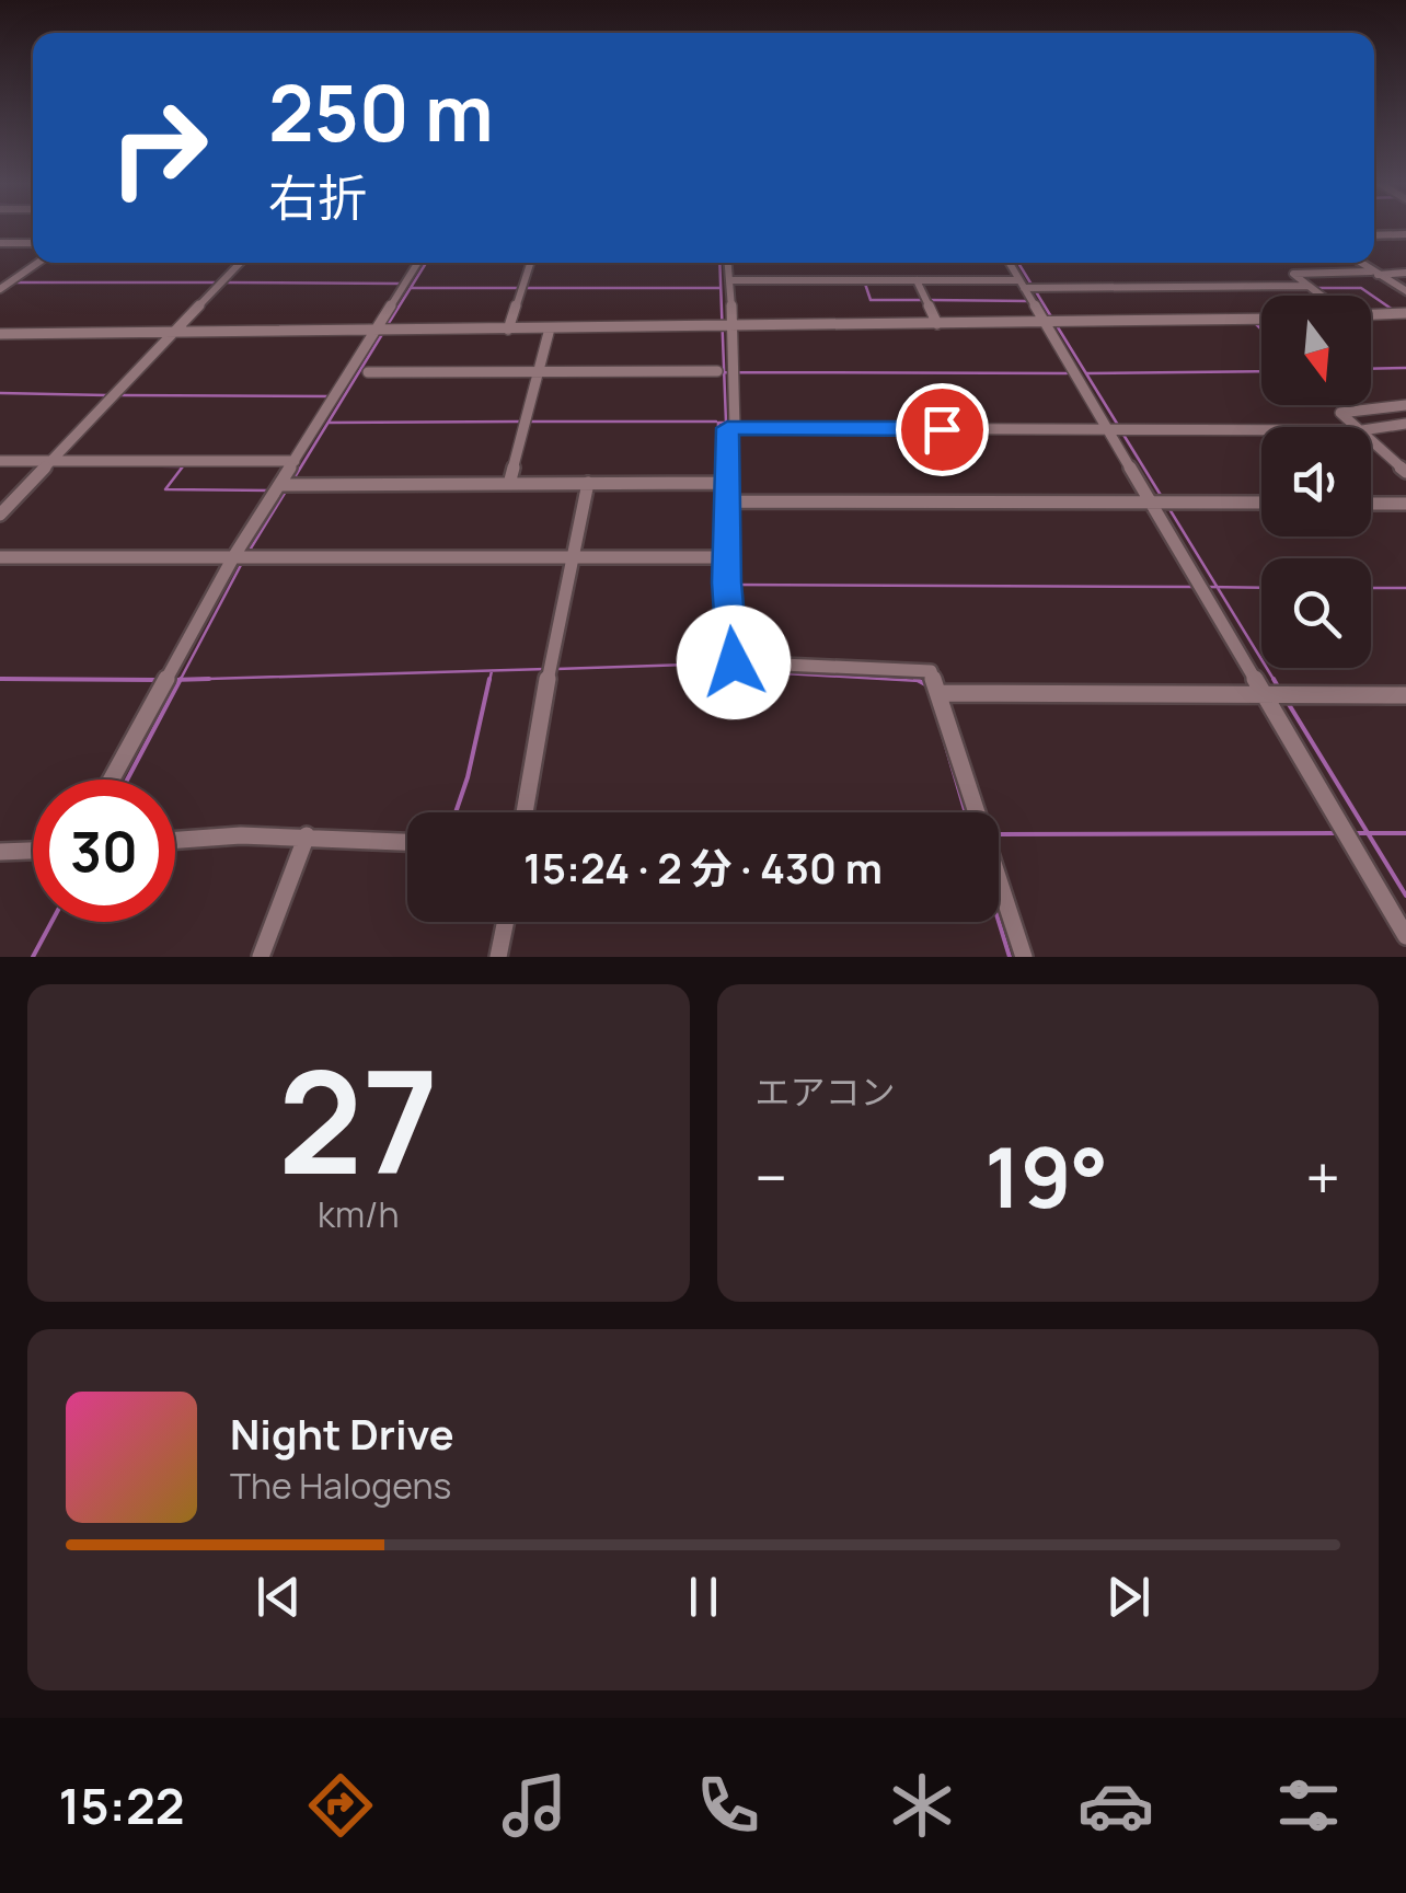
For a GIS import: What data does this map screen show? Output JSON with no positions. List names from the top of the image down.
{
  "north": "bottom",
  "page": {
    "turn": ["250 m", "右折"],
    "limit": "30",
    "trip": "15:24 · 2 分 · 430 m",
    "tile": [
      ["27", "km/h"],
      "エアコン"
    ],
    "heat": ["−", "19°", "+"],
    "song": ["Night Drive", "The Halogens"],
    "tabs": "15:22"
  }
}
